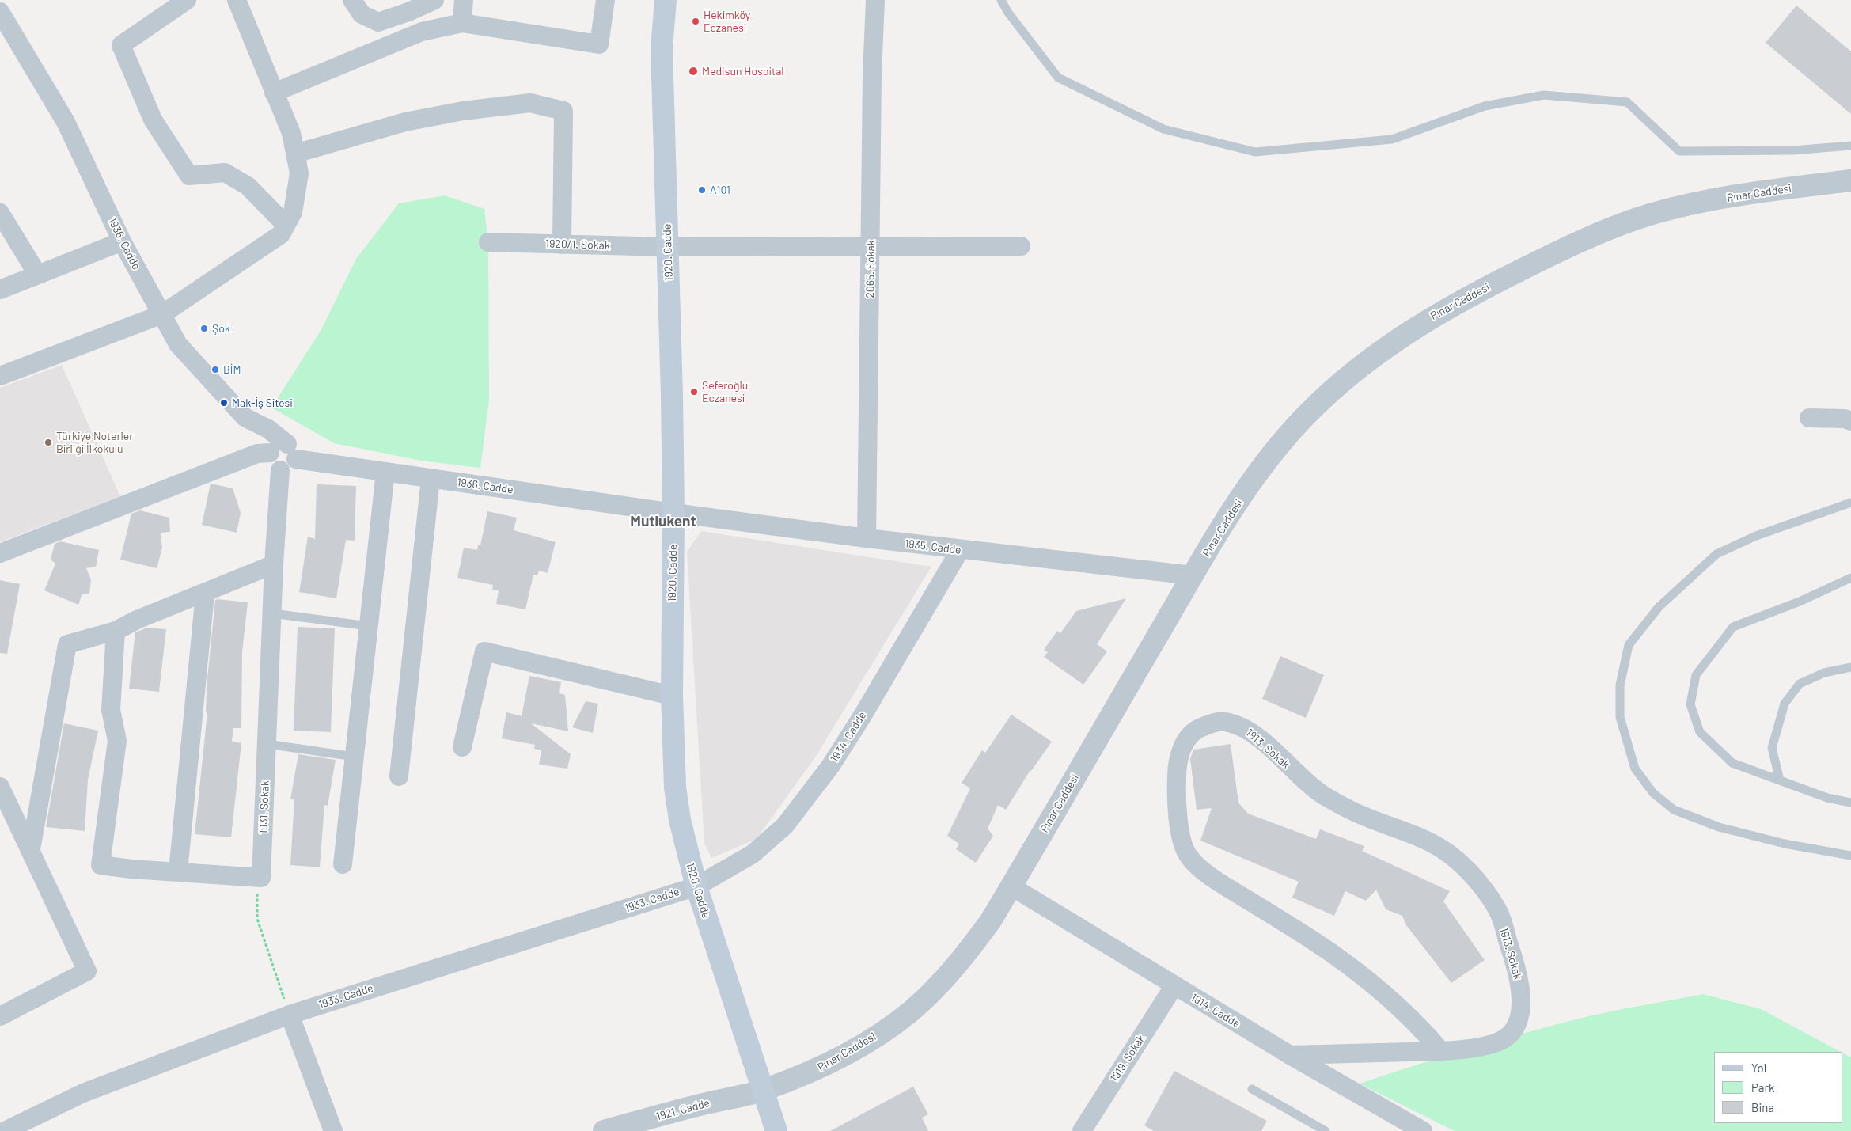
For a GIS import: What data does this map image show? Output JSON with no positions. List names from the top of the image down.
{
  "streets": {
    "main road": ["1920. Cadde"],
    "street": [
      "Pınar Caddesi",
      "1936. Cadde",
      "1920/1. Sokak",
      "2065. Sokak",
      "1935. Cadde",
      "1934. Cadde",
      "1913. Sokak",
      "1931. Sokak",
      "1933. Cadde",
      "1914. Cadde",
      "1919. Sokak",
      "1921. Cadde"
    ]
  },
  "crossings": [
    ["Pınar Caddesi", "1920. Cadde"],
    ["Pınar Caddesi", "1935. Cadde"],
    ["Pınar Caddesi", "1914. Cadde"],
    ["Pınar Caddesi", "1921. Cadde"],
    ["1936. Cadde", "1920. Cadde"],
    ["1936. Cadde", "1935. Cadde"],
    ["1936. Cadde", "1931. Sokak"],
    ["1920/1. Sokak", "1920. Cadde"],
    ["1920/1. Sokak", "2065. Sokak"],
    ["1920. Cadde", "1935. Cadde"],
    ["1920. Cadde", "1934. Cadde"],
    ["1920. Cadde", "1933. Cadde"],
    ["1920. Cadde", "1921. Cadde"],
    ["2065. Sokak", "1935. Cadde"],
    ["1935. Cadde", "1934. Cadde"],
    ["1934. Cadde", "1933. Cadde"],
    ["1913. Sokak", "1914. Cadde"],
    ["1914. Cadde", "1919. Sokak"]
  ],
  "districts": ["Mutlukent"],
  "places": [
    "Hekimköy Eczanesi",
    "Medisun Hospital",
    "A101",
    "Şok",
    "BİM",
    "Seferoğlu Eczanesi",
    "Mak-İş Sitesi",
    "Türkiye Noterler Birliği İlkokulu"
  ],
  "legend": ["Yol", "Park", "Bina"]
}
